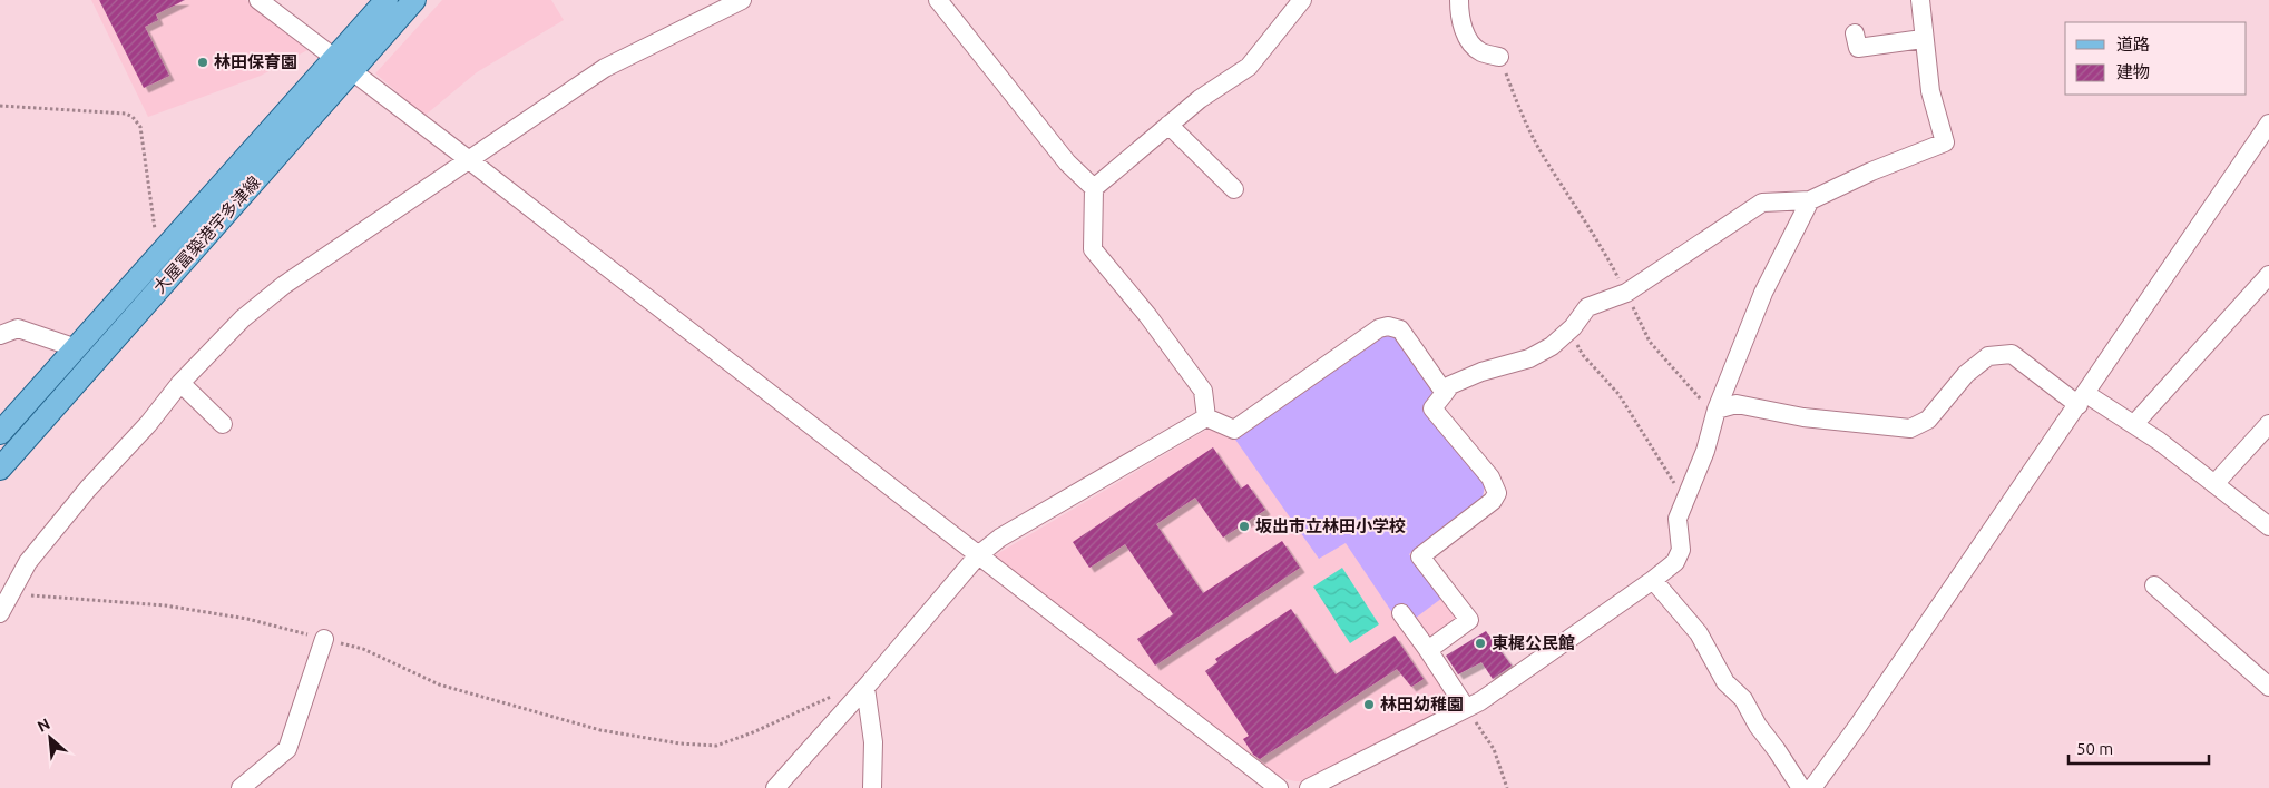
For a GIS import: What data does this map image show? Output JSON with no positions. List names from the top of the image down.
{
  "streets": {
    "main road": ["大屋冨築港宇多津線"]
  },
  "places": [
    "林田保育園",
    "坂出市立林田小学校",
    "東梶公民館",
    "林田幼稚園"
  ],
  "legend": ["道路", "建物"],
  "scale_bar": "50 m",
  "north": "top left"
}
